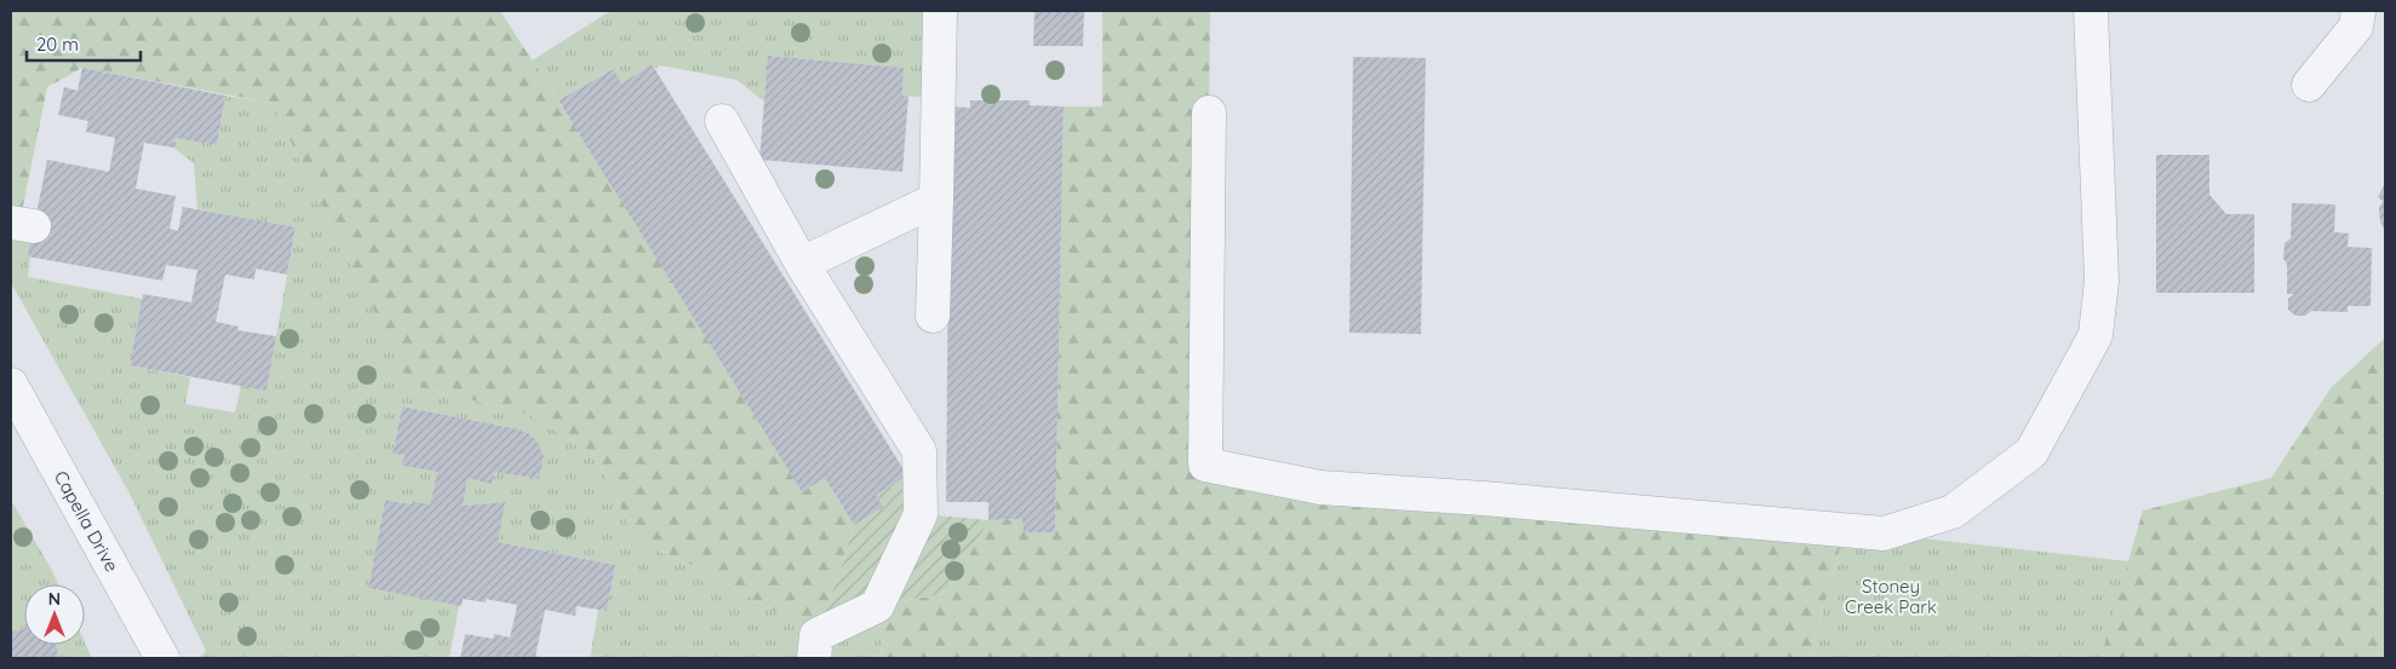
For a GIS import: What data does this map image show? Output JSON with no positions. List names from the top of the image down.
{
  "streets": {
    "street": ["Capella Drive"]
  },
  "parks": ["Stoney Creek Park"],
  "scale_bar": "20 m",
  "north": "top"
}
